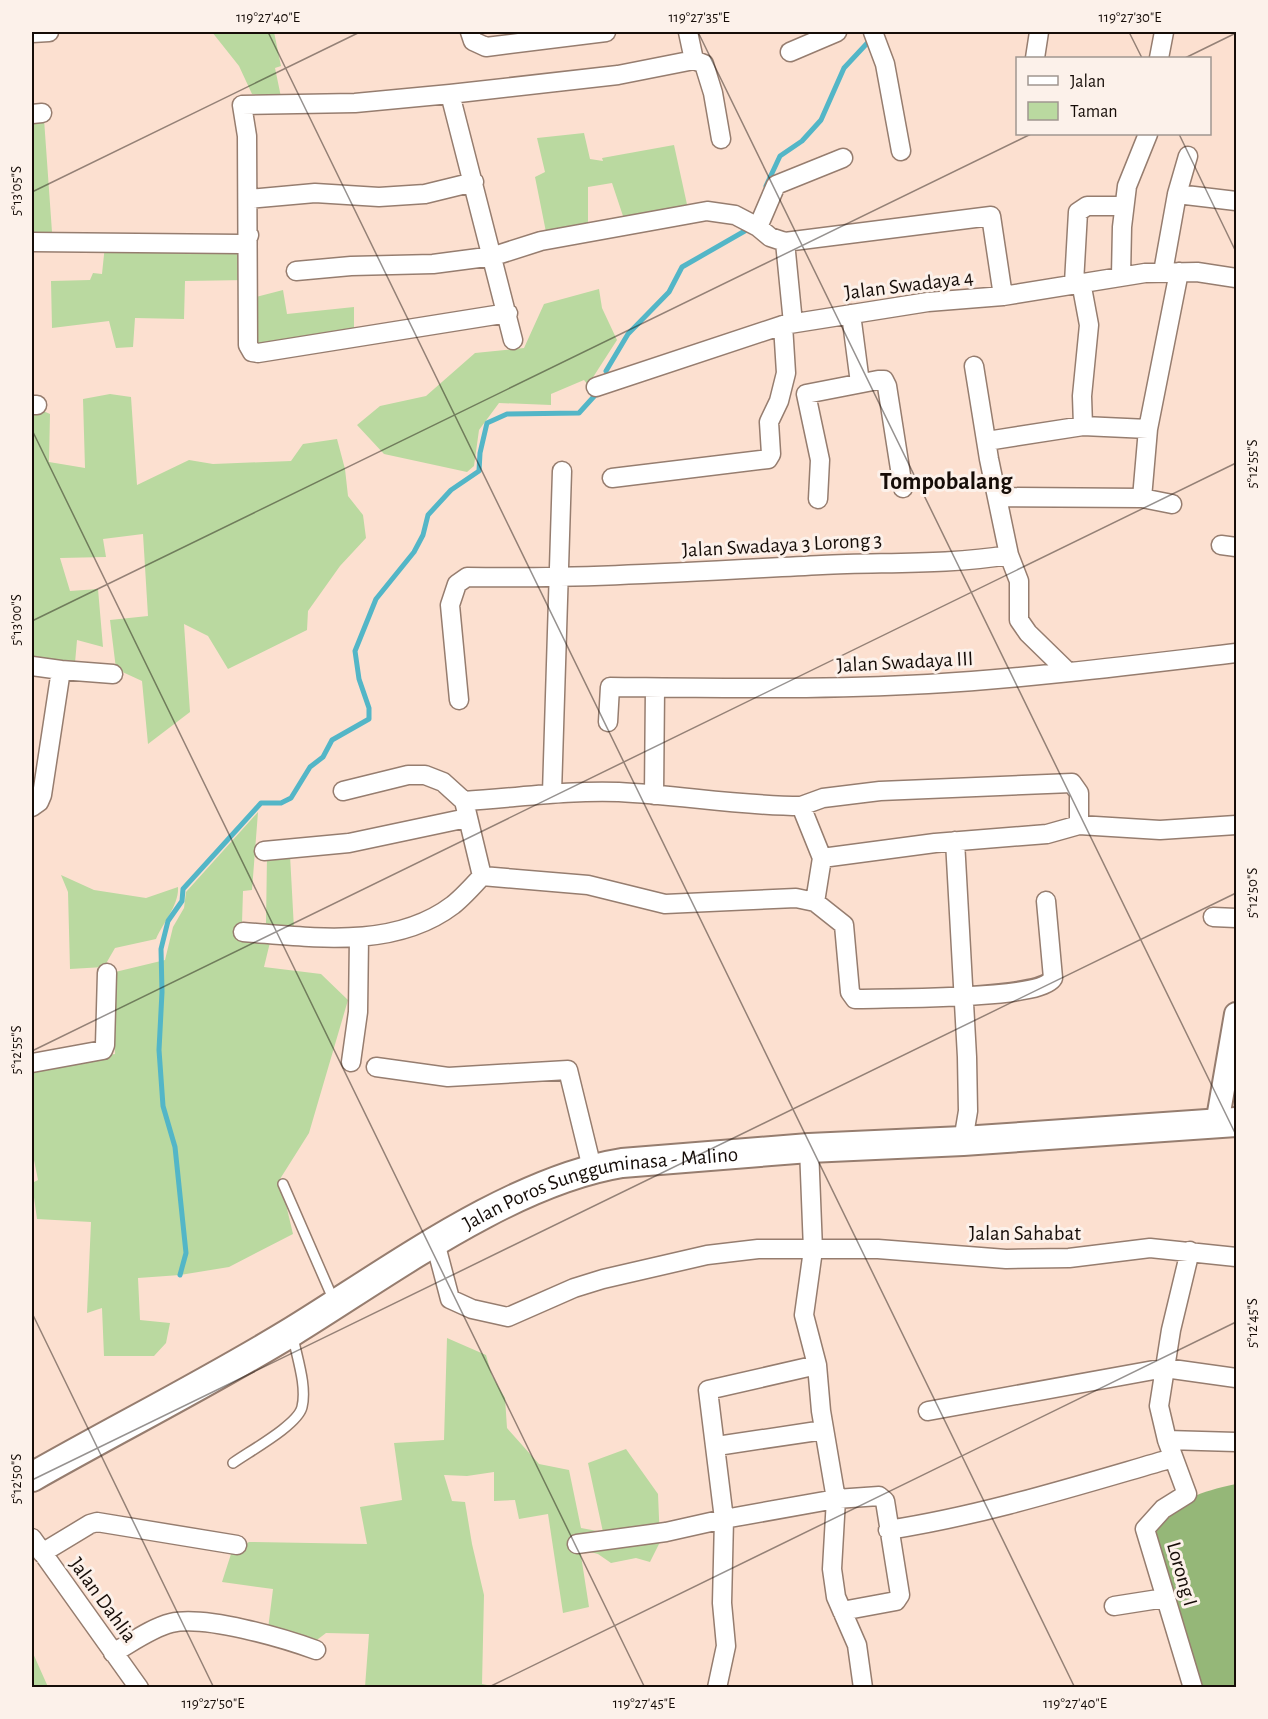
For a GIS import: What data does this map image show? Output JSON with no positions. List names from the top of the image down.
{
  "streets": {
    "main road": ["Jalan Poros Sungguminasa - Malino"],
    "street": [
      "Jalan Swadaya 4",
      "Jalan Swadaya 3 Lorong 3",
      "Jalan Swadaya III",
      "Jalan Sahabat",
      "Lorong I",
      "Jalan Dahlia"
    ]
  },
  "crossings": [
    ["Jalan Poros Sungguminasa - Malino", "Jalan Sahabat"]
  ],
  "districts": ["Tompobalang"],
  "legend": ["Jalan", "Taman"],
  "coordinates": [
    "119°27'40\"E",
    "119°27'35\"E",
    "119°27'30\"E",
    "5°13'05\"S",
    "5°12'55\"S",
    "5°13'00\"S",
    "5°12'50\"S",
    "5°12'45\"S",
    "119°27'50\"E",
    "119°27'45\"E"
  ]
}
